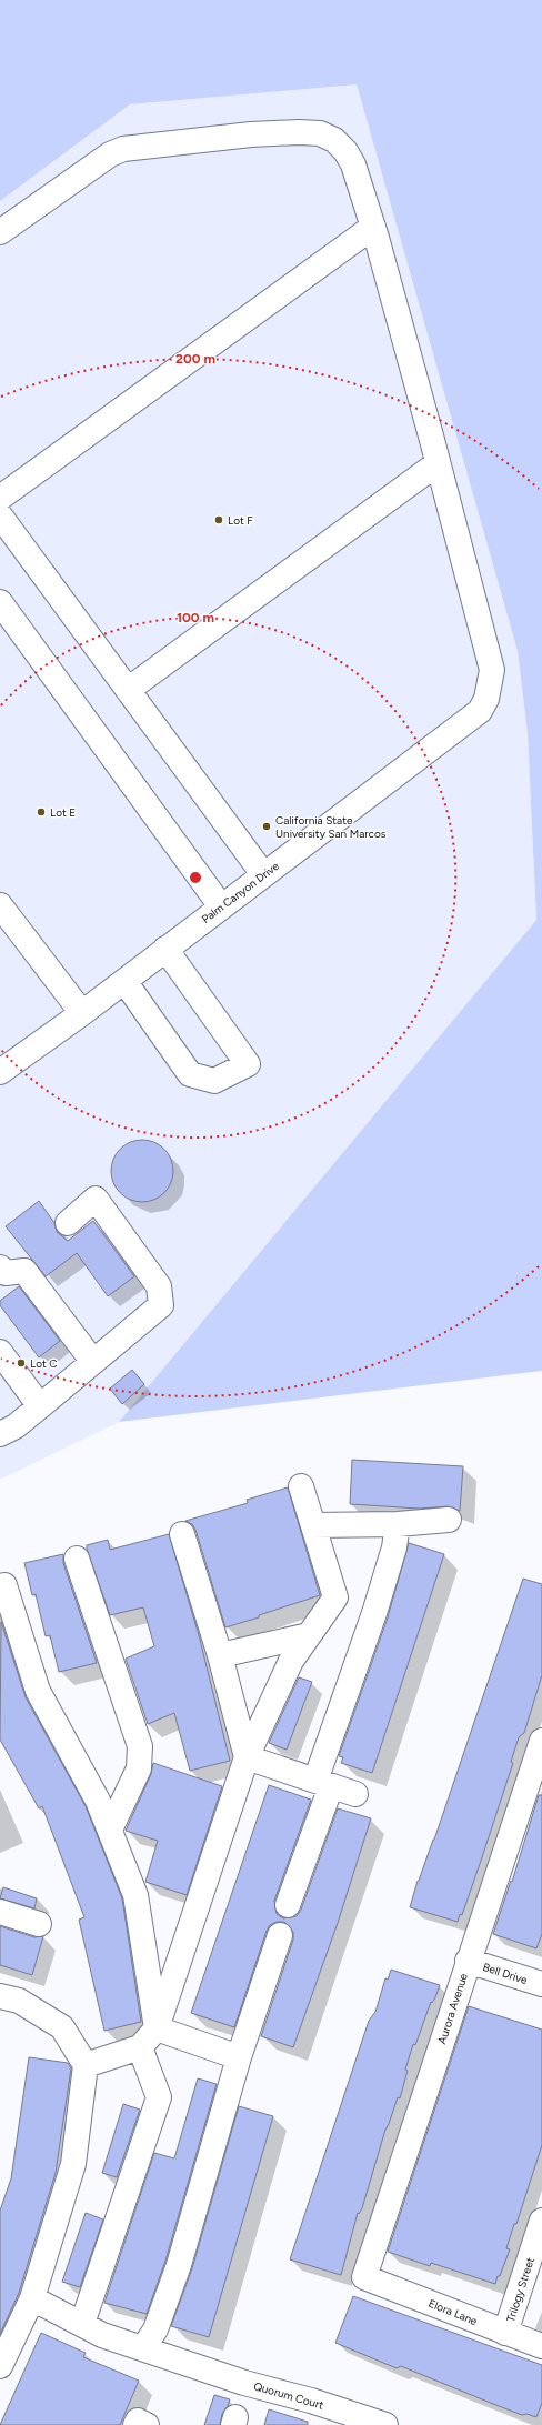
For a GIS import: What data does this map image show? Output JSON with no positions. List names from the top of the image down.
{
  "streets": {
    "street": [
      "Palm Canyon Drive",
      "Bell Drive",
      "Aurora Avenue",
      "Trilogy Street",
      "Elora Lane",
      "Quorum Court"
    ]
  },
  "crossings": [
    ["Bell Drive", "Aurora Avenue"],
    ["Aurora Avenue", "Elora Lane"],
    ["Trilogy Street", "Elora Lane"]
  ],
  "places": [
    "Lot F",
    "Lot E",
    "California State University San Marcos",
    "Lot C"
  ],
  "rings": ["200 m", "100 m"]
}
